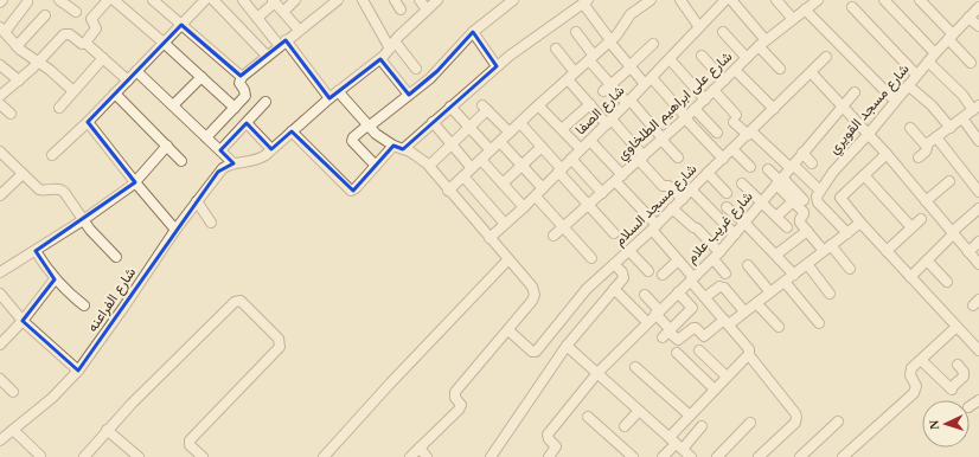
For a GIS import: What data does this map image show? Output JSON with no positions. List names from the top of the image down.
{
  "streets": {
    "street": [
      "شارع على ابراهيم الطلخاوي",
      "شارع مسجد القويري",
      "شارع الصفا",
      "شارع مسجد السلام",
      "شارع غريب علام",
      "شارع الفراعنه"
    ]
  },
  "north": "left"
}
